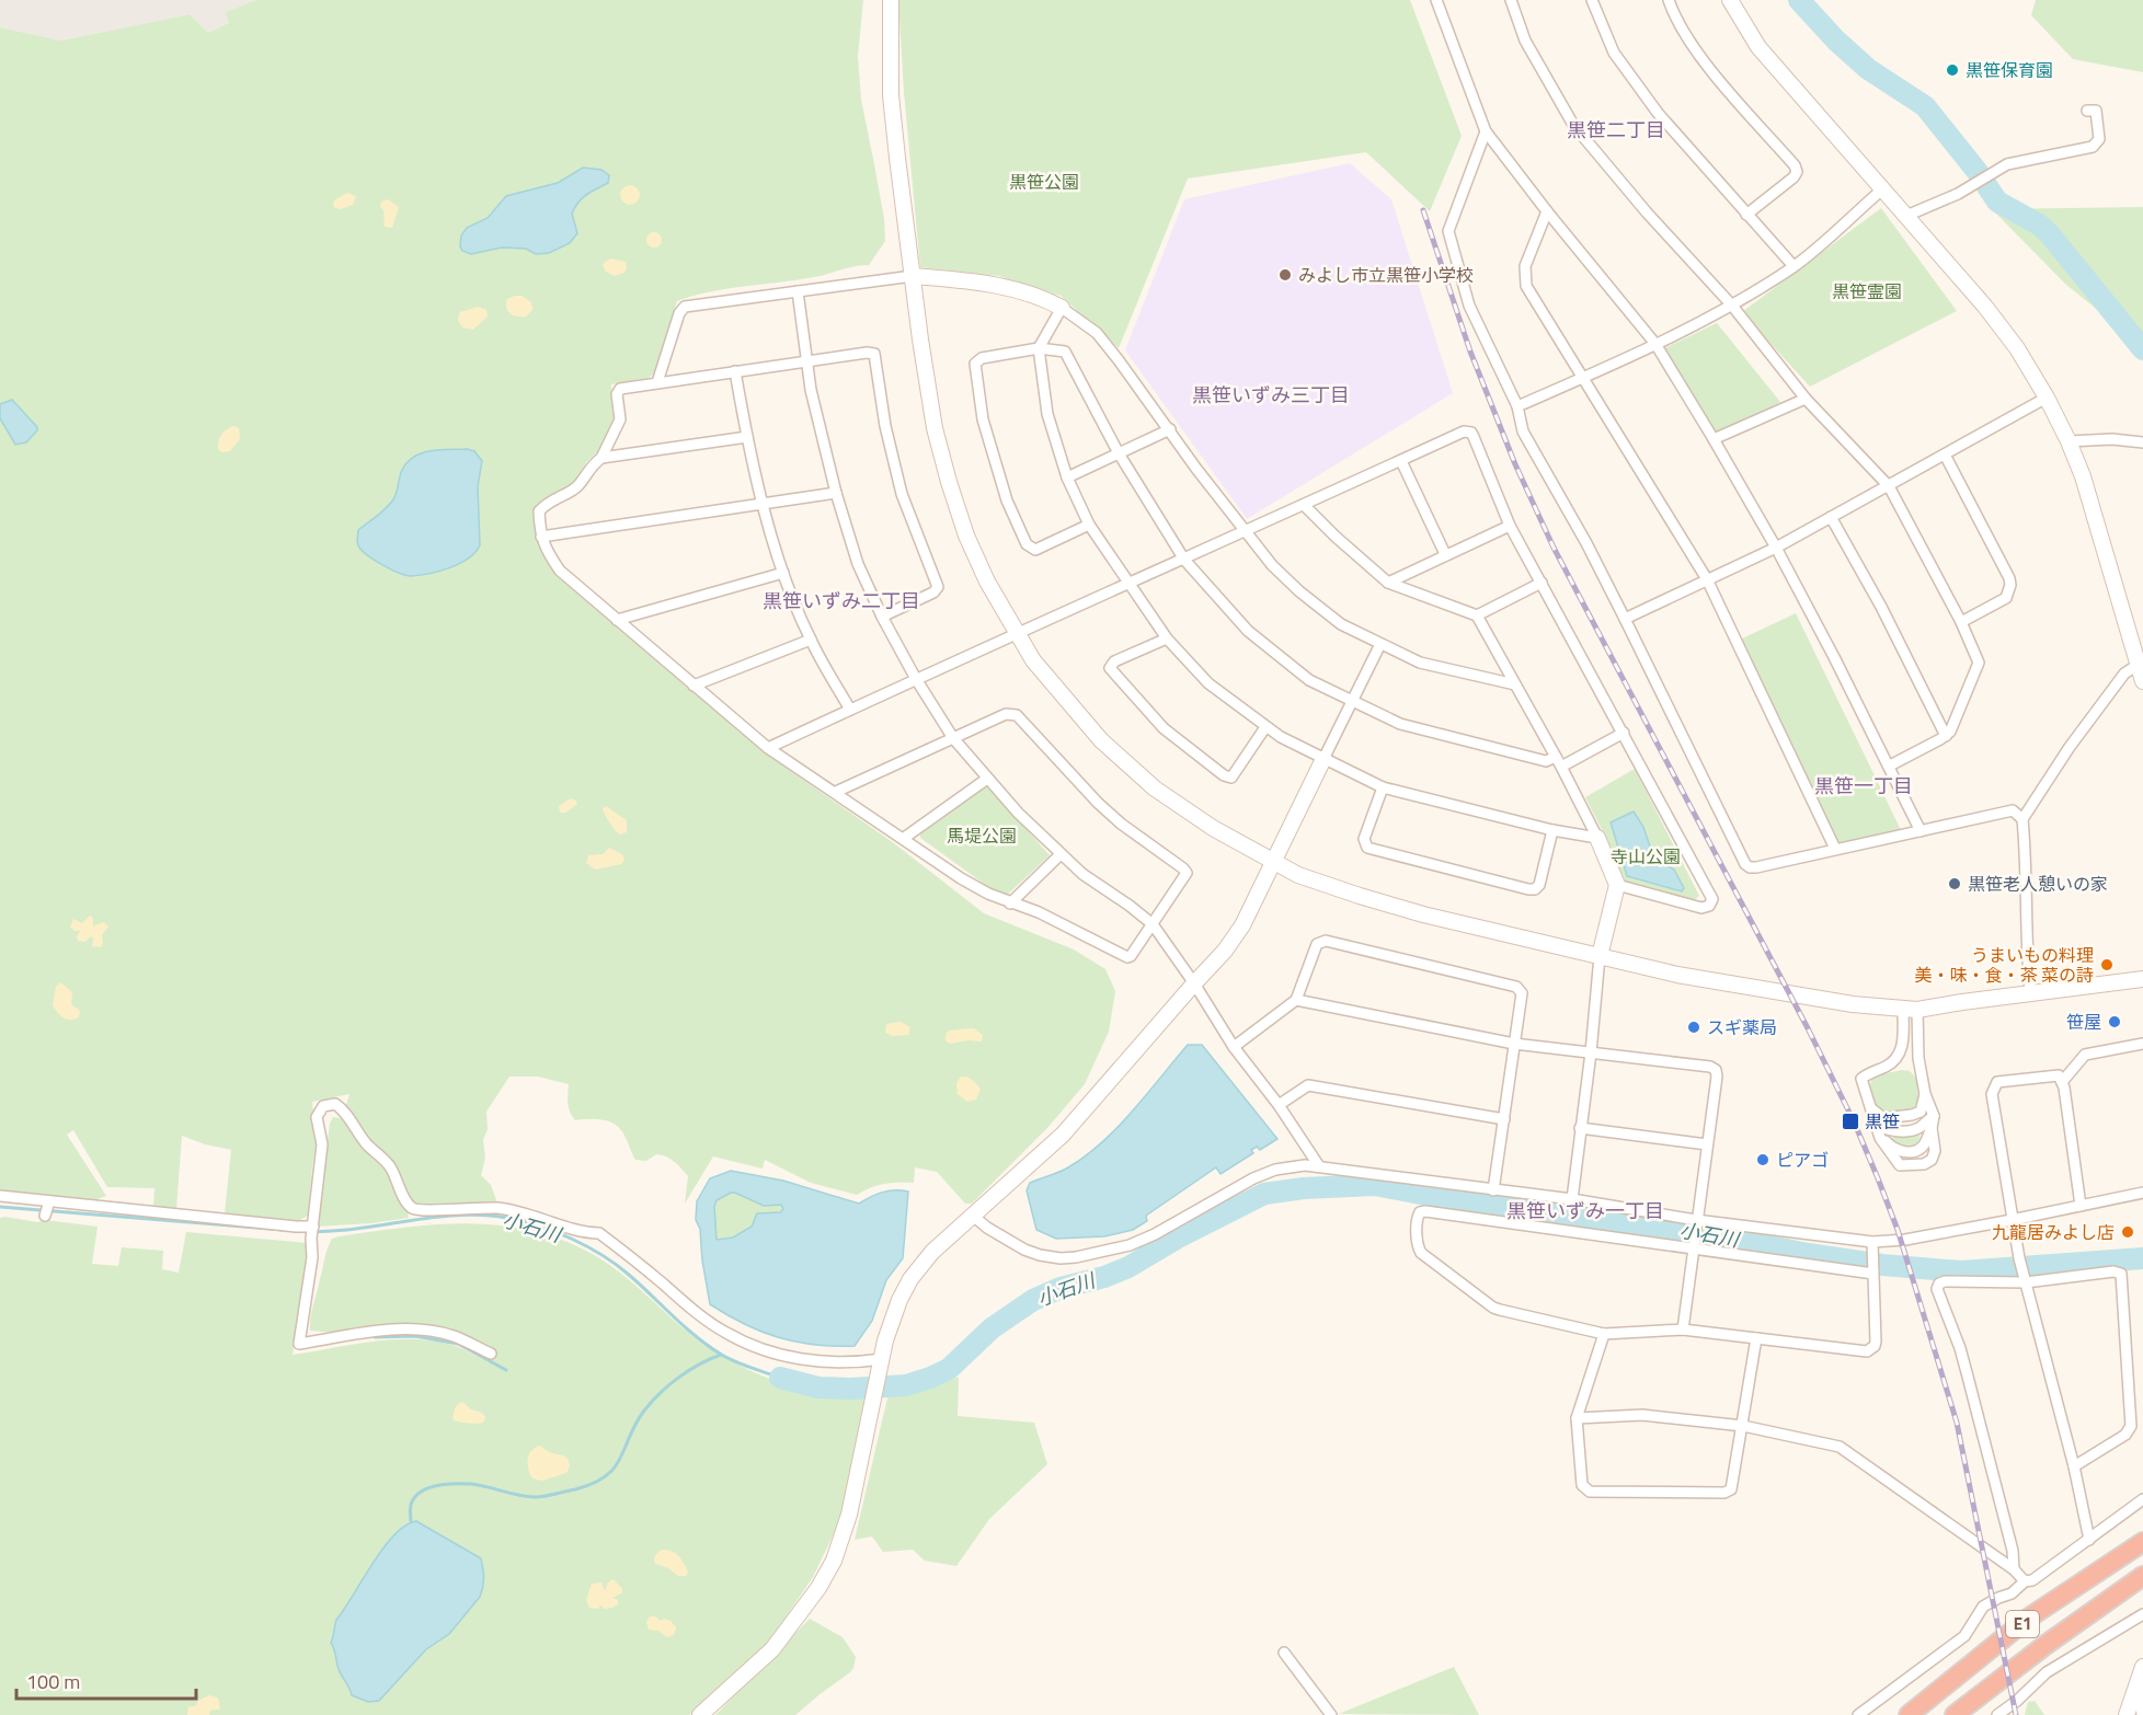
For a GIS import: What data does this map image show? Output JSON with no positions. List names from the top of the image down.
{
  "streets": {
    "highway": ["E1"]
  },
  "districts": [
    "黒笹二丁目",
    "黒笹いずみ三丁目",
    "黒笹いずみ二丁目",
    "黒笹一丁目",
    "黒笹いずみ一丁目"
  ],
  "water": ["小石川"],
  "parks": [
    "黒笹公園",
    "黒笹霊園",
    "馬堤公園",
    "寺山公園"
  ],
  "places": {
    "other": [
      "黒笹保育園",
      "みよし市立黒笹小学校",
      "黒笹老人憩いの家",
      "うまいもの料理 美・味・食・茶 菜の詩",
      "笹屋",
      "スギ薬局",
      "ピアゴ",
      "九龍居みよし店"
    ],
    "transit": ["黒笹"]
  },
  "scale_bar": "100 m"
}
